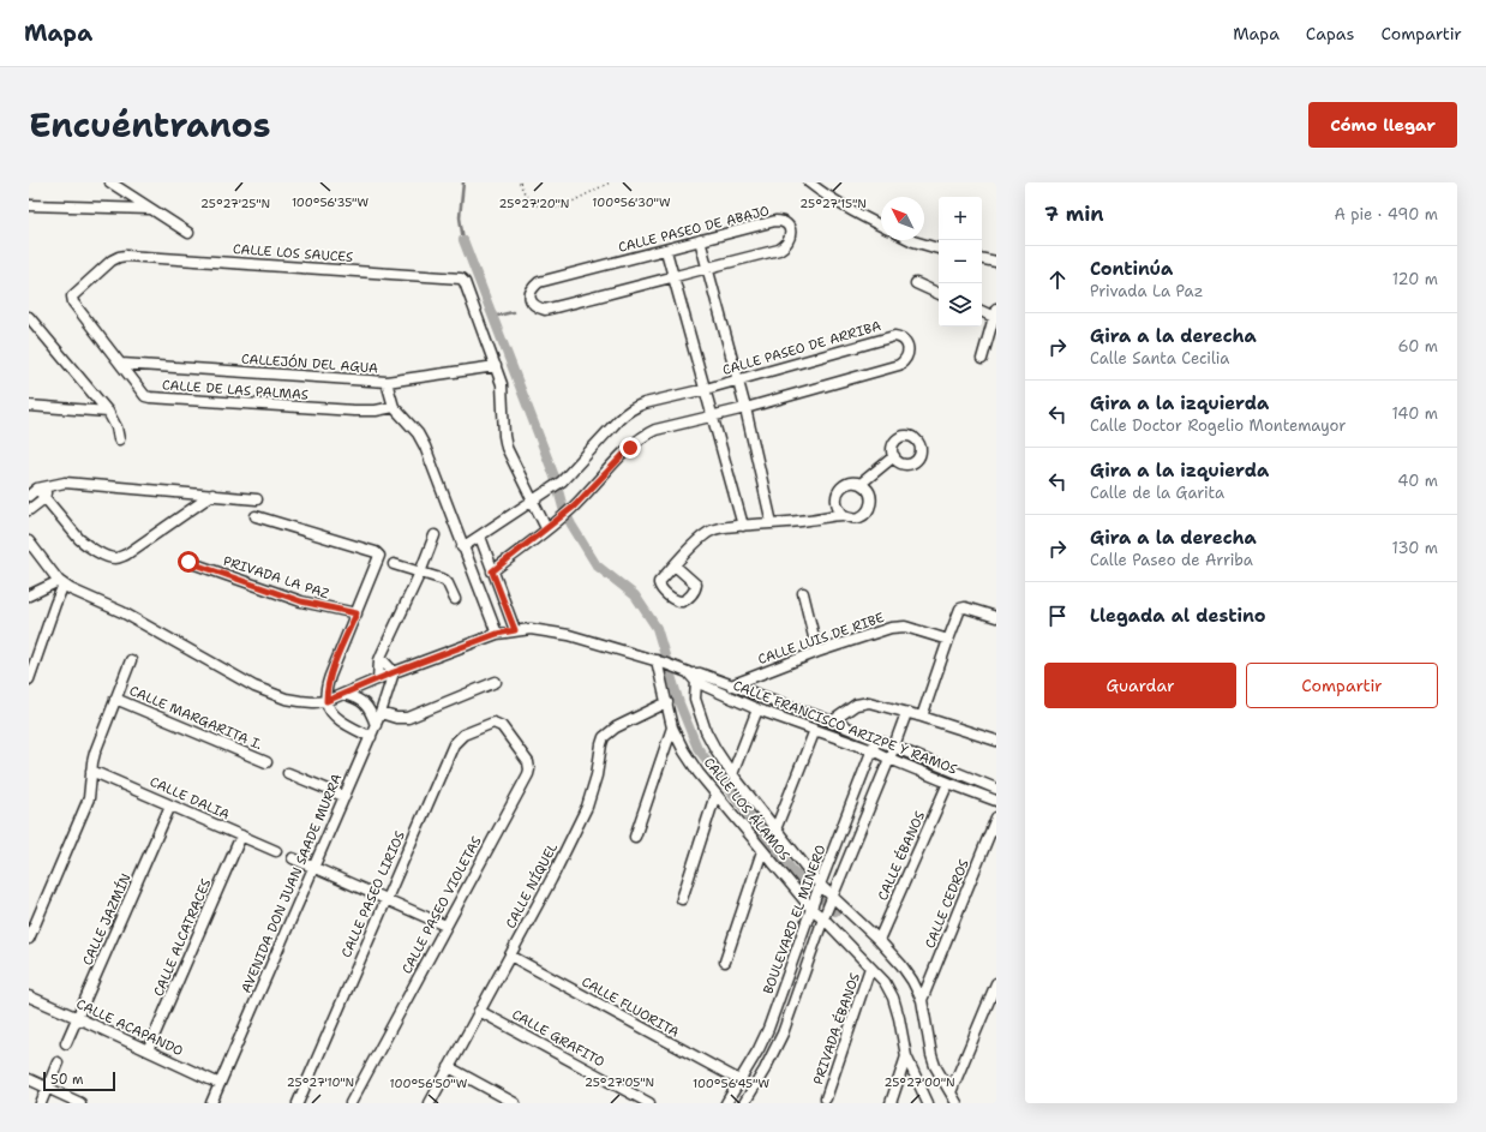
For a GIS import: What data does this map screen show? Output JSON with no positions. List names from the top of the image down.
{
  "streets": {
    "street": [
      "CALLE PASEO DE ABAJO",
      "CALLE LOS SAUCES",
      "CALLE PASEO DE ARRIBA",
      "CALLEJÓN DEL AGUA",
      "CALLE DE LAS PALMAS",
      "PRIVADA LA PAZ",
      "CALLE LUIS DE RIBE",
      "CALLE MARGARITA I.",
      "CALLE FRANCISCO ARIZPE Y RAMOS",
      "CALLE DALIA",
      "CALLE LOS ÁLAMOS",
      "CALLE ÉBANOS",
      "AVENIDA DON JUAN SAADE MURRA",
      "CALLE NÍQUEL",
      "CALLE PASEO LIRIOS",
      "CALLE CEDROS",
      "CALLE PASEO VIOLETAS",
      "CALLE JAZMÍN",
      "BOULEVARD EL MINERO",
      "CALLE ALCATRACES",
      "CALLE FLUORITA",
      "CALLE ACAPANDO",
      "PRIVADA ÉBANOS",
      "CALLE GRAFITO"
    ]
  },
  "crossings": [
    ["CALLE LOS SAUCES", "CALLEJÓN DEL AGUA"],
    ["CALLE LOS SAUCES", "CALLE DE LAS PALMAS"],
    ["CALLEJÓN DEL AGUA", "CALLE DE LAS PALMAS"],
    ["CALLE LUIS DE RIBE", "CALLE FRANCISCO ARIZPE Y RAMOS"],
    ["CALLE FRANCISCO ARIZPE Y RAMOS", "CALLE LOS ÁLAMOS"],
    ["CALLE FRANCISCO ARIZPE Y RAMOS", "CALLE ÉBANOS"],
    ["CALLE FRANCISCO ARIZPE Y RAMOS", "AVENIDA DON JUAN SAADE MURRA"],
    ["CALLE FRANCISCO ARIZPE Y RAMOS", "BOULEVARD EL MINERO"],
    ["CALLE DALIA", "CALLE JAZMÍN"],
    ["CALLE DALIA", "CALLE ALCATRACES"],
    ["CALLE LOS ÁLAMOS", "CALLE ÉBANOS"],
    ["CALLE LOS ÁLAMOS", "CALLE NÍQUEL"],
    ["CALLE LOS ÁLAMOS", "CALLE CEDROS"],
    ["CALLE LOS ÁLAMOS", "BOULEVARD EL MINERO"],
    ["CALLE LOS ÁLAMOS", "PRIVADA ÉBANOS"],
    ["AVENIDA DON JUAN SAADE MURRA", "CALLE ACAPANDO"],
    ["CALLE NÍQUEL", "CALLE FLUORITA"],
    ["CALLE NÍQUEL", "CALLE GRAFITO"],
    ["CALLE PASEO LIRIOS", "CALLE PASEO VIOLETAS"],
    ["CALLE JAZMÍN", "CALLE ACAPANDO"],
    ["BOULEVARD EL MINERO", "CALLE FLUORITA"],
    ["CALLE ALCATRACES", "CALLE ACAPANDO"]
  ],
  "scale_bar": "50 m",
  "north": "top left",
  "page": {
    "header": "Mapa",
    "nav": ["Mapa", "Capas", "Compartir"],
    "title": "Encuéntranos",
    "buttons": [
      "Cómo llegar",
      ["Guardar", "Compartir"]
    ],
    "heading": ["7 min", "A pie · 490 m"],
    "map_buttons": ["+", "−"],
    "list": [
      ["Continúa", "Privada La Paz", "120 m"],
      ["Gira a la derecha", "Calle Santa Cecilia", "60 m"],
      ["Gira a la izquierda", "Calle Doctor Rogelio Montemayor", "140 m"],
      ["Gira a la izquierda", "Calle de la Garita", "40 m"],
      ["Gira a la derecha", "Calle Paseo de Arriba", "130 m"],
      "Llegada al destino"
    ],
    "scale": "50 m"
  },
  "coordinates": [
    "100°56'35\"W",
    "100°56'30\"W",
    "25°27'25\"N",
    "25°27'20\"N",
    "25°27'15\"N",
    "25°27'10\"N",
    "25°27'05\"N",
    "25°27'00\"N",
    "100°56'50\"W",
    "100°56'45\"W"
  ]
}
